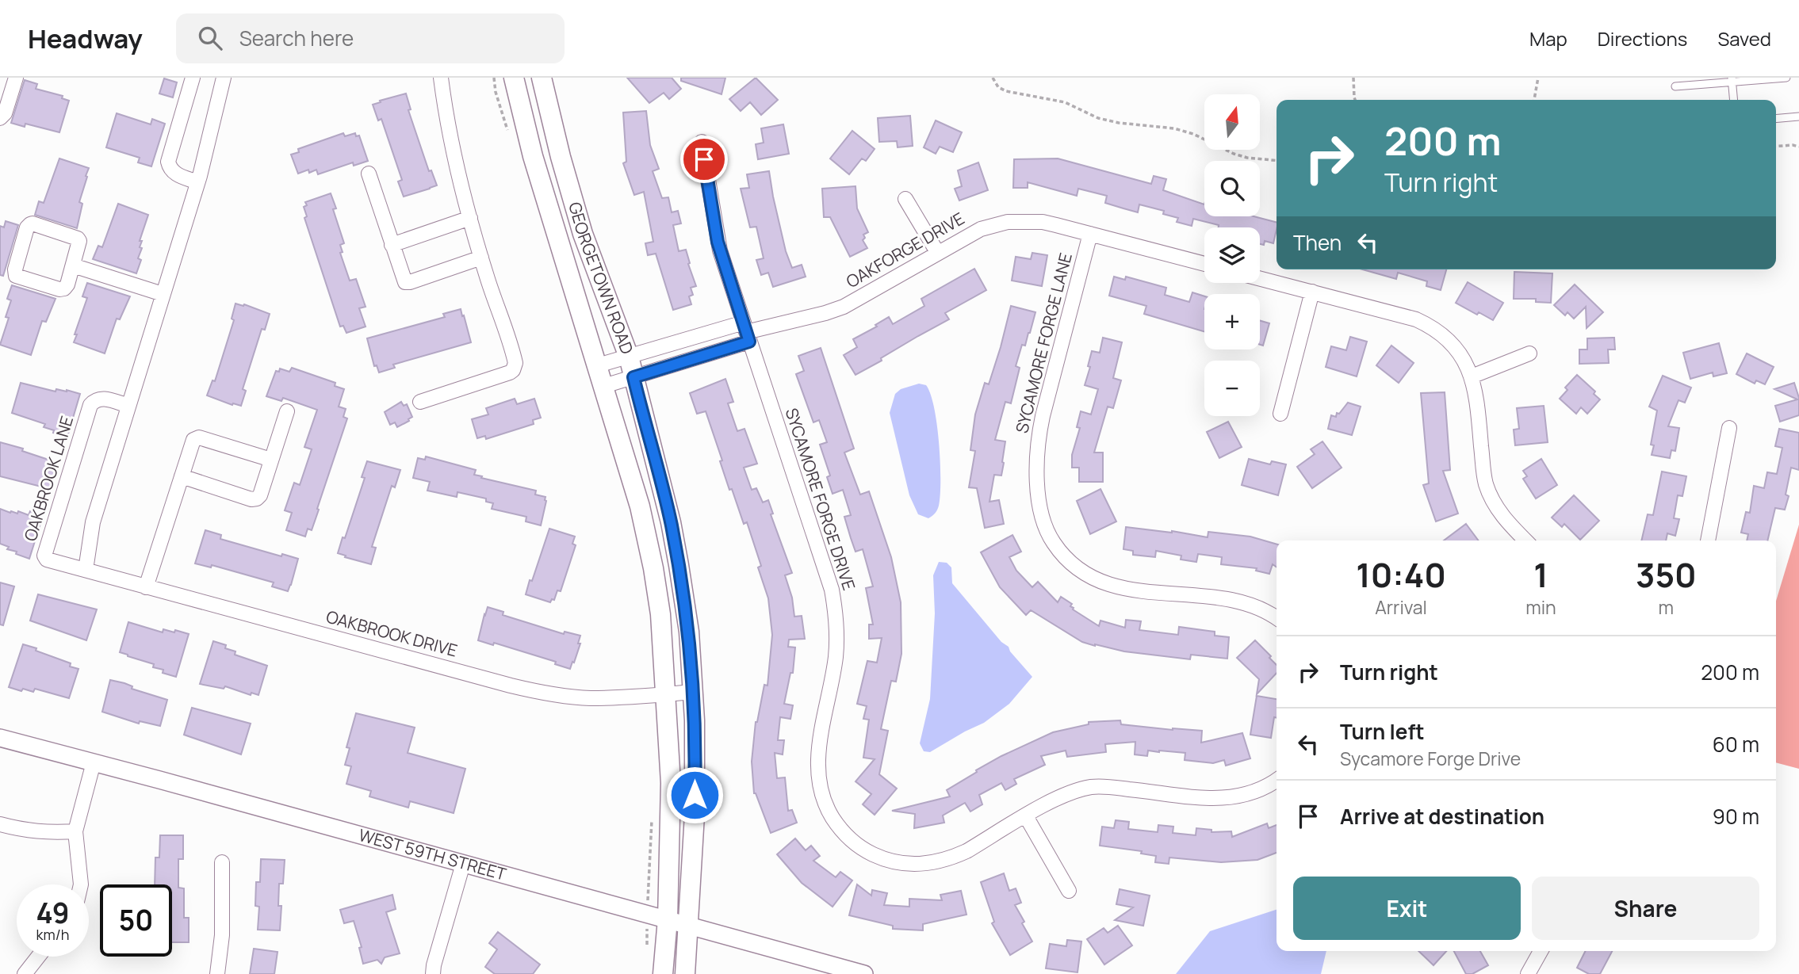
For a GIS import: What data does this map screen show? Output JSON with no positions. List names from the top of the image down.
{
  "streets": {
    "main road": ["GEORGETOWN ROAD"],
    "street": [
      "OAKFORGE DRIVE",
      "SYCAMORE FORGE LANE",
      "OAKBROOK LANE",
      "SYCAMORE FORGE DRIVE",
      "OAKBROOK DRIVE",
      "WEST 59TH STREET"
    ]
  },
  "crossings": [
    ["OAKFORGE DRIVE", "GEORGETOWN ROAD"],
    ["OAKFORGE DRIVE", "SYCAMORE FORGE LANE"],
    ["OAKFORGE DRIVE", "SYCAMORE FORGE DRIVE"],
    ["GEORGETOWN ROAD", "OAKBROOK DRIVE"],
    ["GEORGETOWN ROAD", "WEST 59TH STREET"],
    ["OAKBROOK LANE", "OAKBROOK DRIVE"]
  ],
  "north": "top",
  "page": {
    "header": "Headway",
    "search": "Search here",
    "nav": ["Map", "Directions", "Saved"],
    "map_buttons": ["+", "−"],
    "turn": ["200 m", "Turn right"],
    "then": "Then",
    "eta": [
      "10:40",
      "Arrival",
      "1",
      "min",
      "350",
      "m"
    ],
    "list": [
      {
        "name": "Turn right",
        "value": "200 m"
      },
      {
        "name": "Turn left",
        "note": "Sycamore Forge Drive",
        "value": "60 m"
      },
      {
        "name": "Arrive at destination",
        "value": "90 m"
      }
    ],
    "buttons": ["Exit", "Share"],
    "speed": "49 km/h",
    "limit": "50"
  }
}
